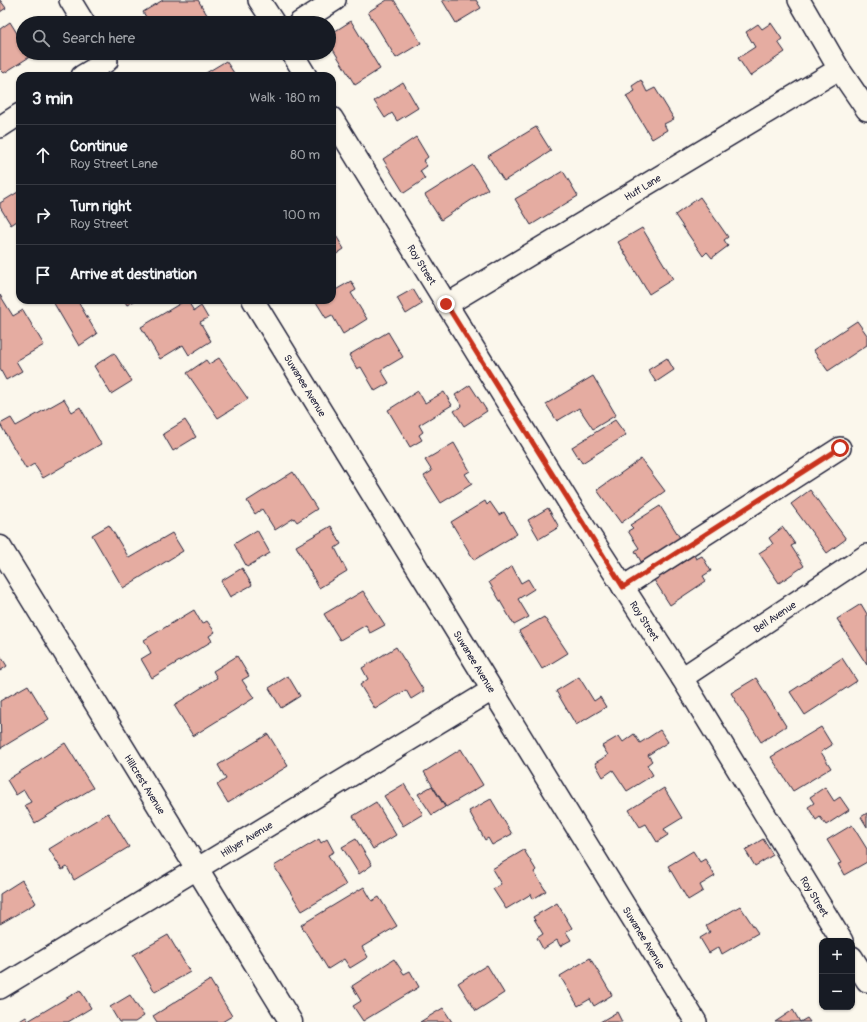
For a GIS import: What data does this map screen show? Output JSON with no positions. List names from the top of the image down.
{
  "streets": {
    "street": [
      "Huff Lane",
      "Roy Street",
      "Suwanee Avenue",
      "Bell Avenue",
      "Hillcrest Avenue",
      "Hillyer Avenue"
    ]
  },
  "crossings": [
    ["Huff Lane", "Roy Street"],
    ["Roy Street", "Bell Avenue"],
    ["Suwanee Avenue", "Hillyer Avenue"],
    ["Hillcrest Avenue", "Hillyer Avenue"]
  ],
  "page": {
    "search": "Search here",
    "heading": ["3 min", "Walk · 180 m"],
    "list": [
      ["Continue", "Roy Street Lane", "80 m"],
      ["Turn right", "Roy Street", "100 m"],
      "Arrive at destination"
    ],
    "map_buttons": ["+", "−"]
  }
}
